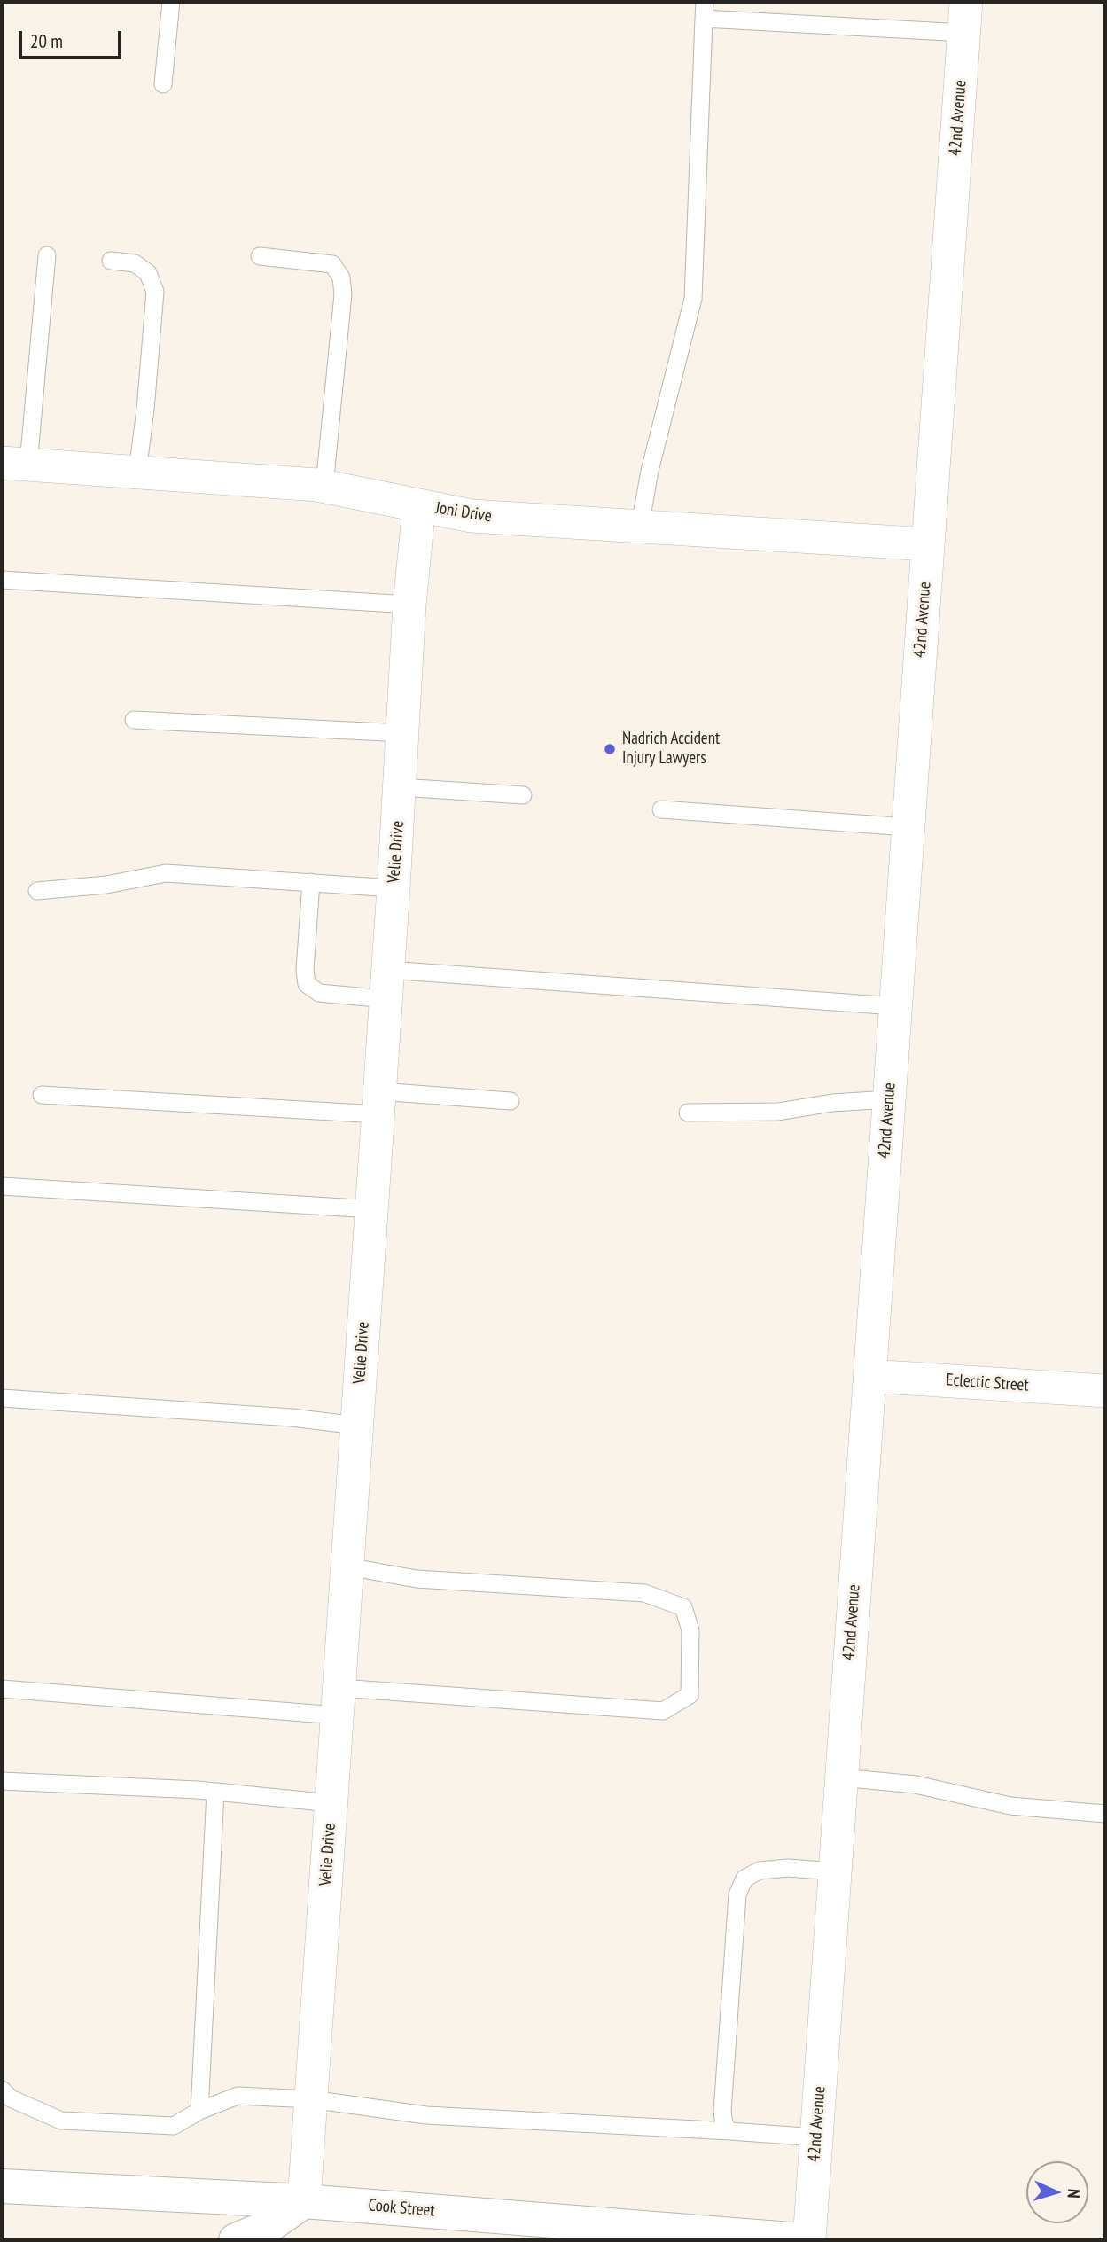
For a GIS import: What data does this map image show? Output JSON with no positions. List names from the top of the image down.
{
  "streets": {
    "main road": ["Cook Street"],
    "street": [
      "42nd Avenue",
      "Joni Drive",
      "Velie Drive",
      "Eclectic Street"
    ]
  },
  "crossings": [
    ["42nd Avenue", "Joni Drive"],
    ["42nd Avenue", "Eclectic Street"],
    ["Joni Drive", "Velie Drive"],
    ["Velie Drive", "Cook Street"]
  ],
  "places": ["Nadrich Accident Injury Lawyers"],
  "scale_bar": "20 m",
  "north": "right"
}
